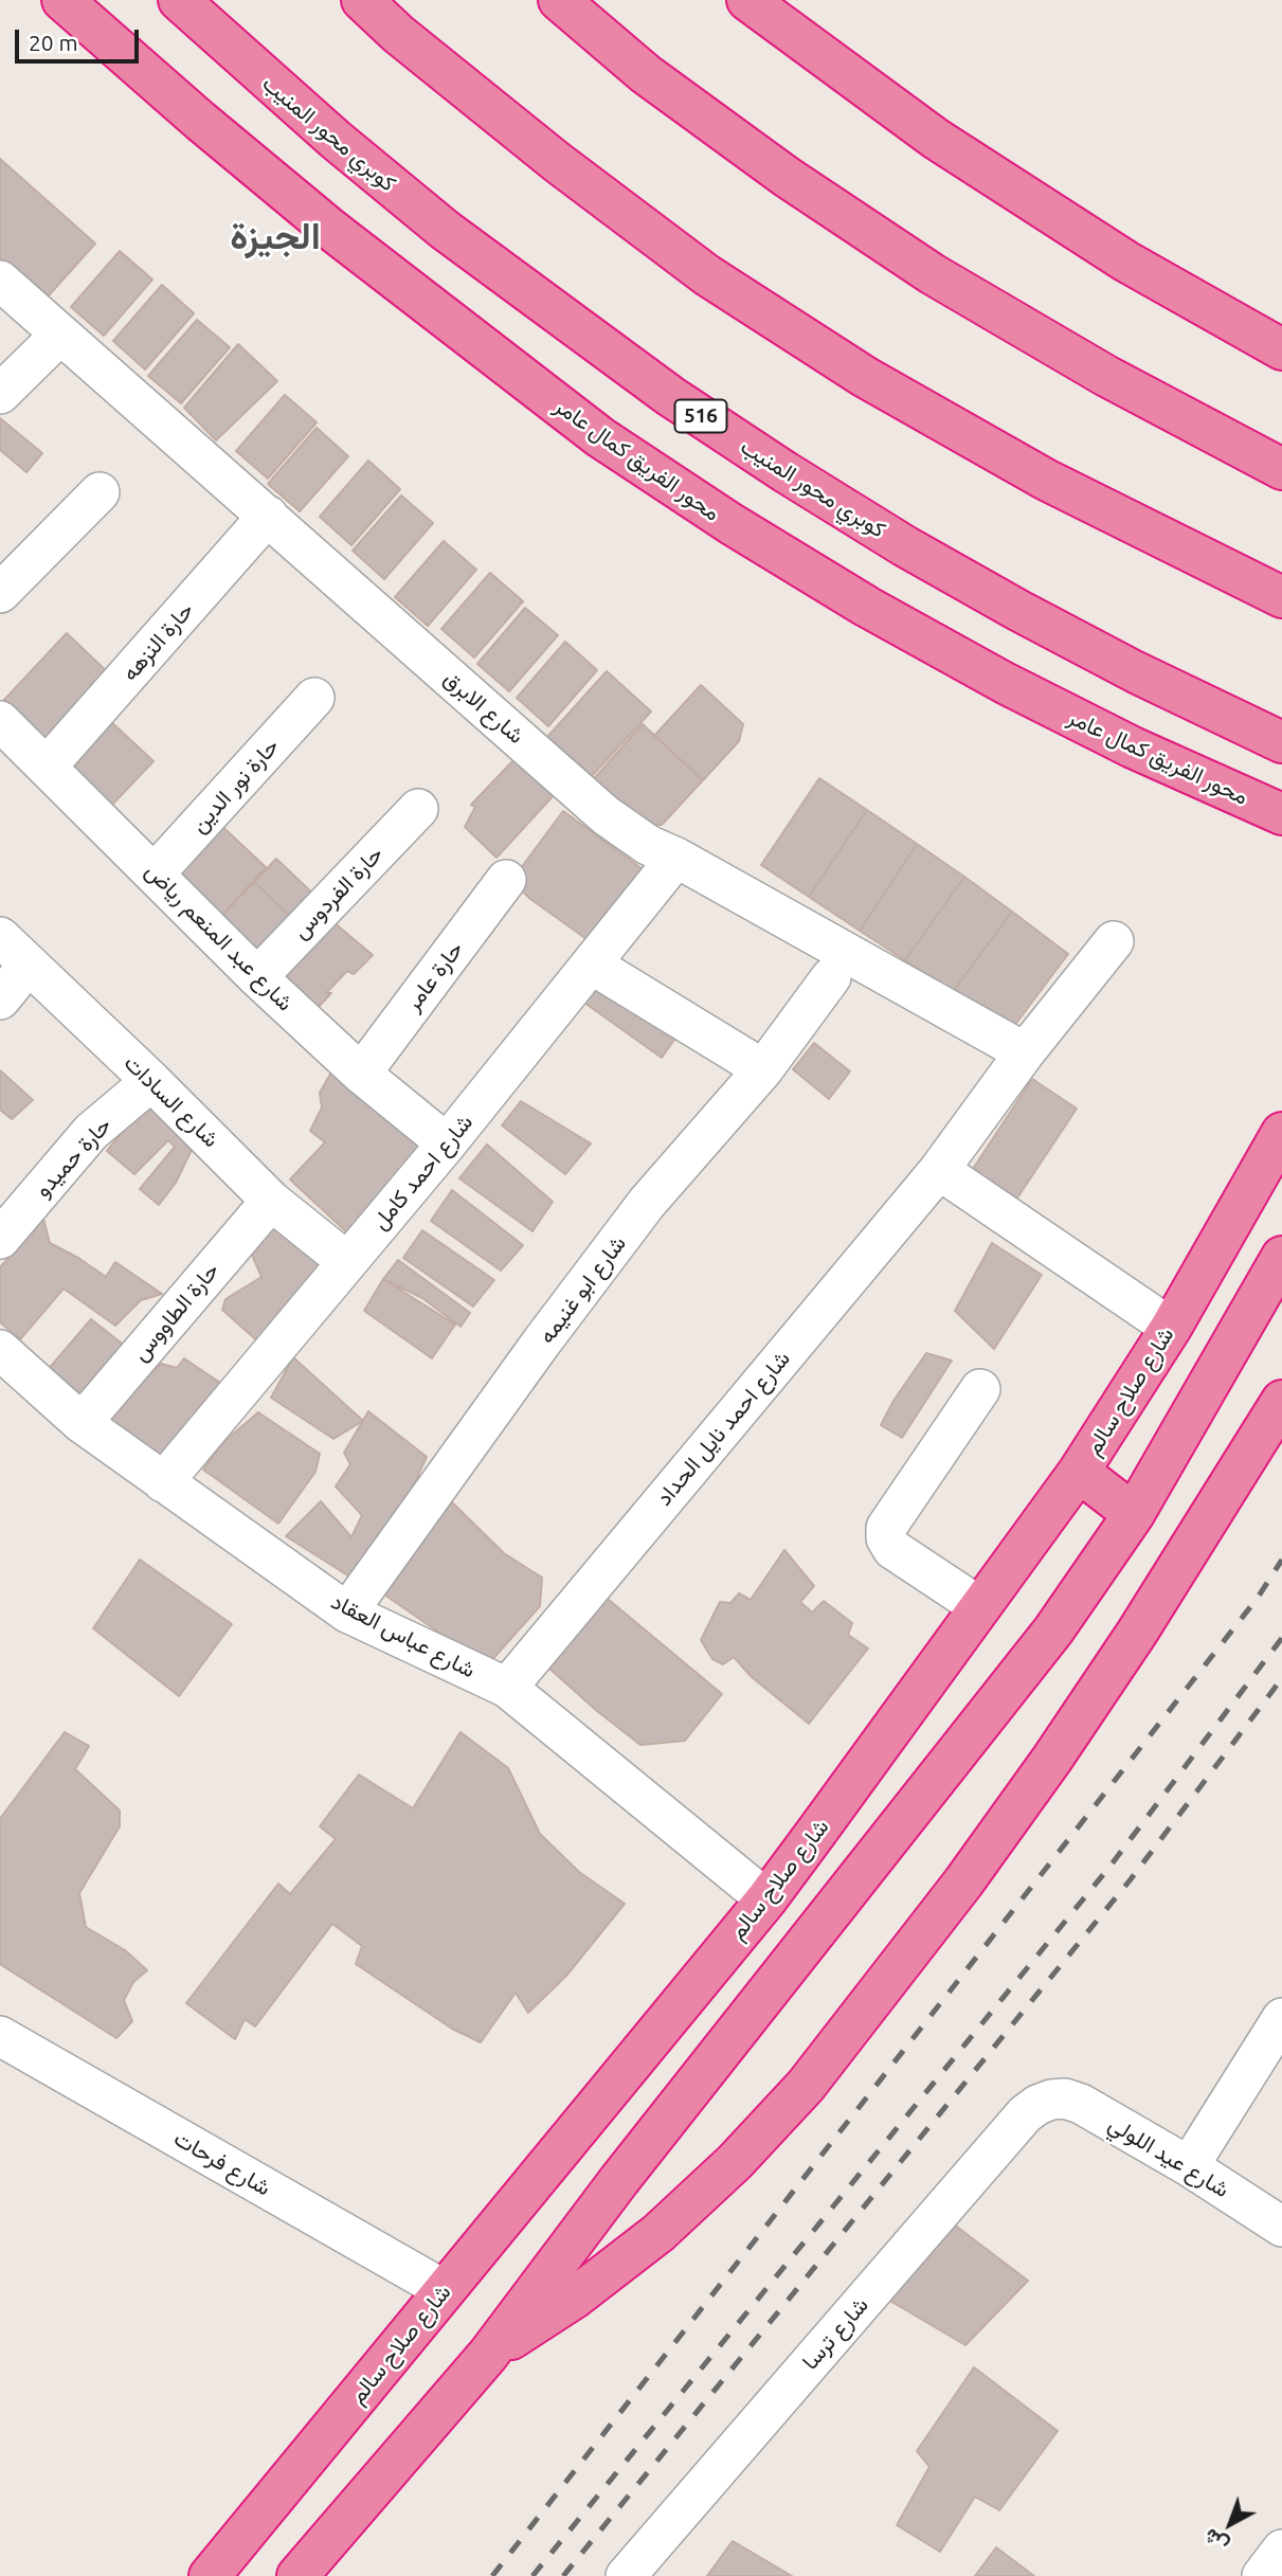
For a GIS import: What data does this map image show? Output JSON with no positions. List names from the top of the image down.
{
  "streets": {
    "highway": [
      "كوبري محور المنيب",
      "516",
      "محور الفريق كمال عامر",
      "شارع صلاح سالم"
    ],
    "street": [
      "حارة النزهه",
      "شارع الابرق",
      "حارة نور الدين",
      "حارة الفردوس",
      "شارع عبد المنعم رياض",
      "حارة عامر",
      "شارع السادات",
      "حارة حميدو",
      "شارع احمد كامل",
      "شارع ابو غنيمه",
      "حارة الطاووس",
      "شارع احمد نايل الحداد",
      "شارع عباس العقاد",
      "شارع عيد اللولي",
      "شارع فرحات",
      "شارع ترسا"
    ]
  },
  "crossings": [
    ["حارة النزهه", "شارع الابرق"],
    ["حارة النزهه", "شارع عبد المنعم رياض"],
    ["شارع الابرق", "شارع احمد كامل"],
    ["شارع الابرق", "شارع احمد نايل الحداد"],
    ["حارة نور الدين", "شارع عبد المنعم رياض"],
    ["حارة الفردوس", "شارع عبد المنعم رياض"],
    ["شارع عبد المنعم رياض", "حارة عامر"],
    ["شارع عبد المنعم رياض", "شارع احمد كامل"],
    ["شارع السادات", "حارة حميدو"],
    ["شارع السادات", "شارع احمد كامل"],
    ["شارع السادات", "حارة الطاووس"],
    ["شارع احمد كامل", "شارع عباس العقاد"],
    ["شارع ابو غنيمه", "شارع عباس العقاد"],
    ["حارة الطاووس", "شارع عباس العقاد"],
    ["شارع صلاح سالم", "شارع عباس العقاد"],
    ["شارع صلاح سالم", "شارع فرحات"],
    ["شارع احمد نايل الحداد", "شارع عباس العقاد"],
    ["شارع عيد اللولي", "شارع ترسا"]
  ],
  "districts": ["الجيزة"],
  "scale_bar": "20 m",
  "north": "bottom left"
}
